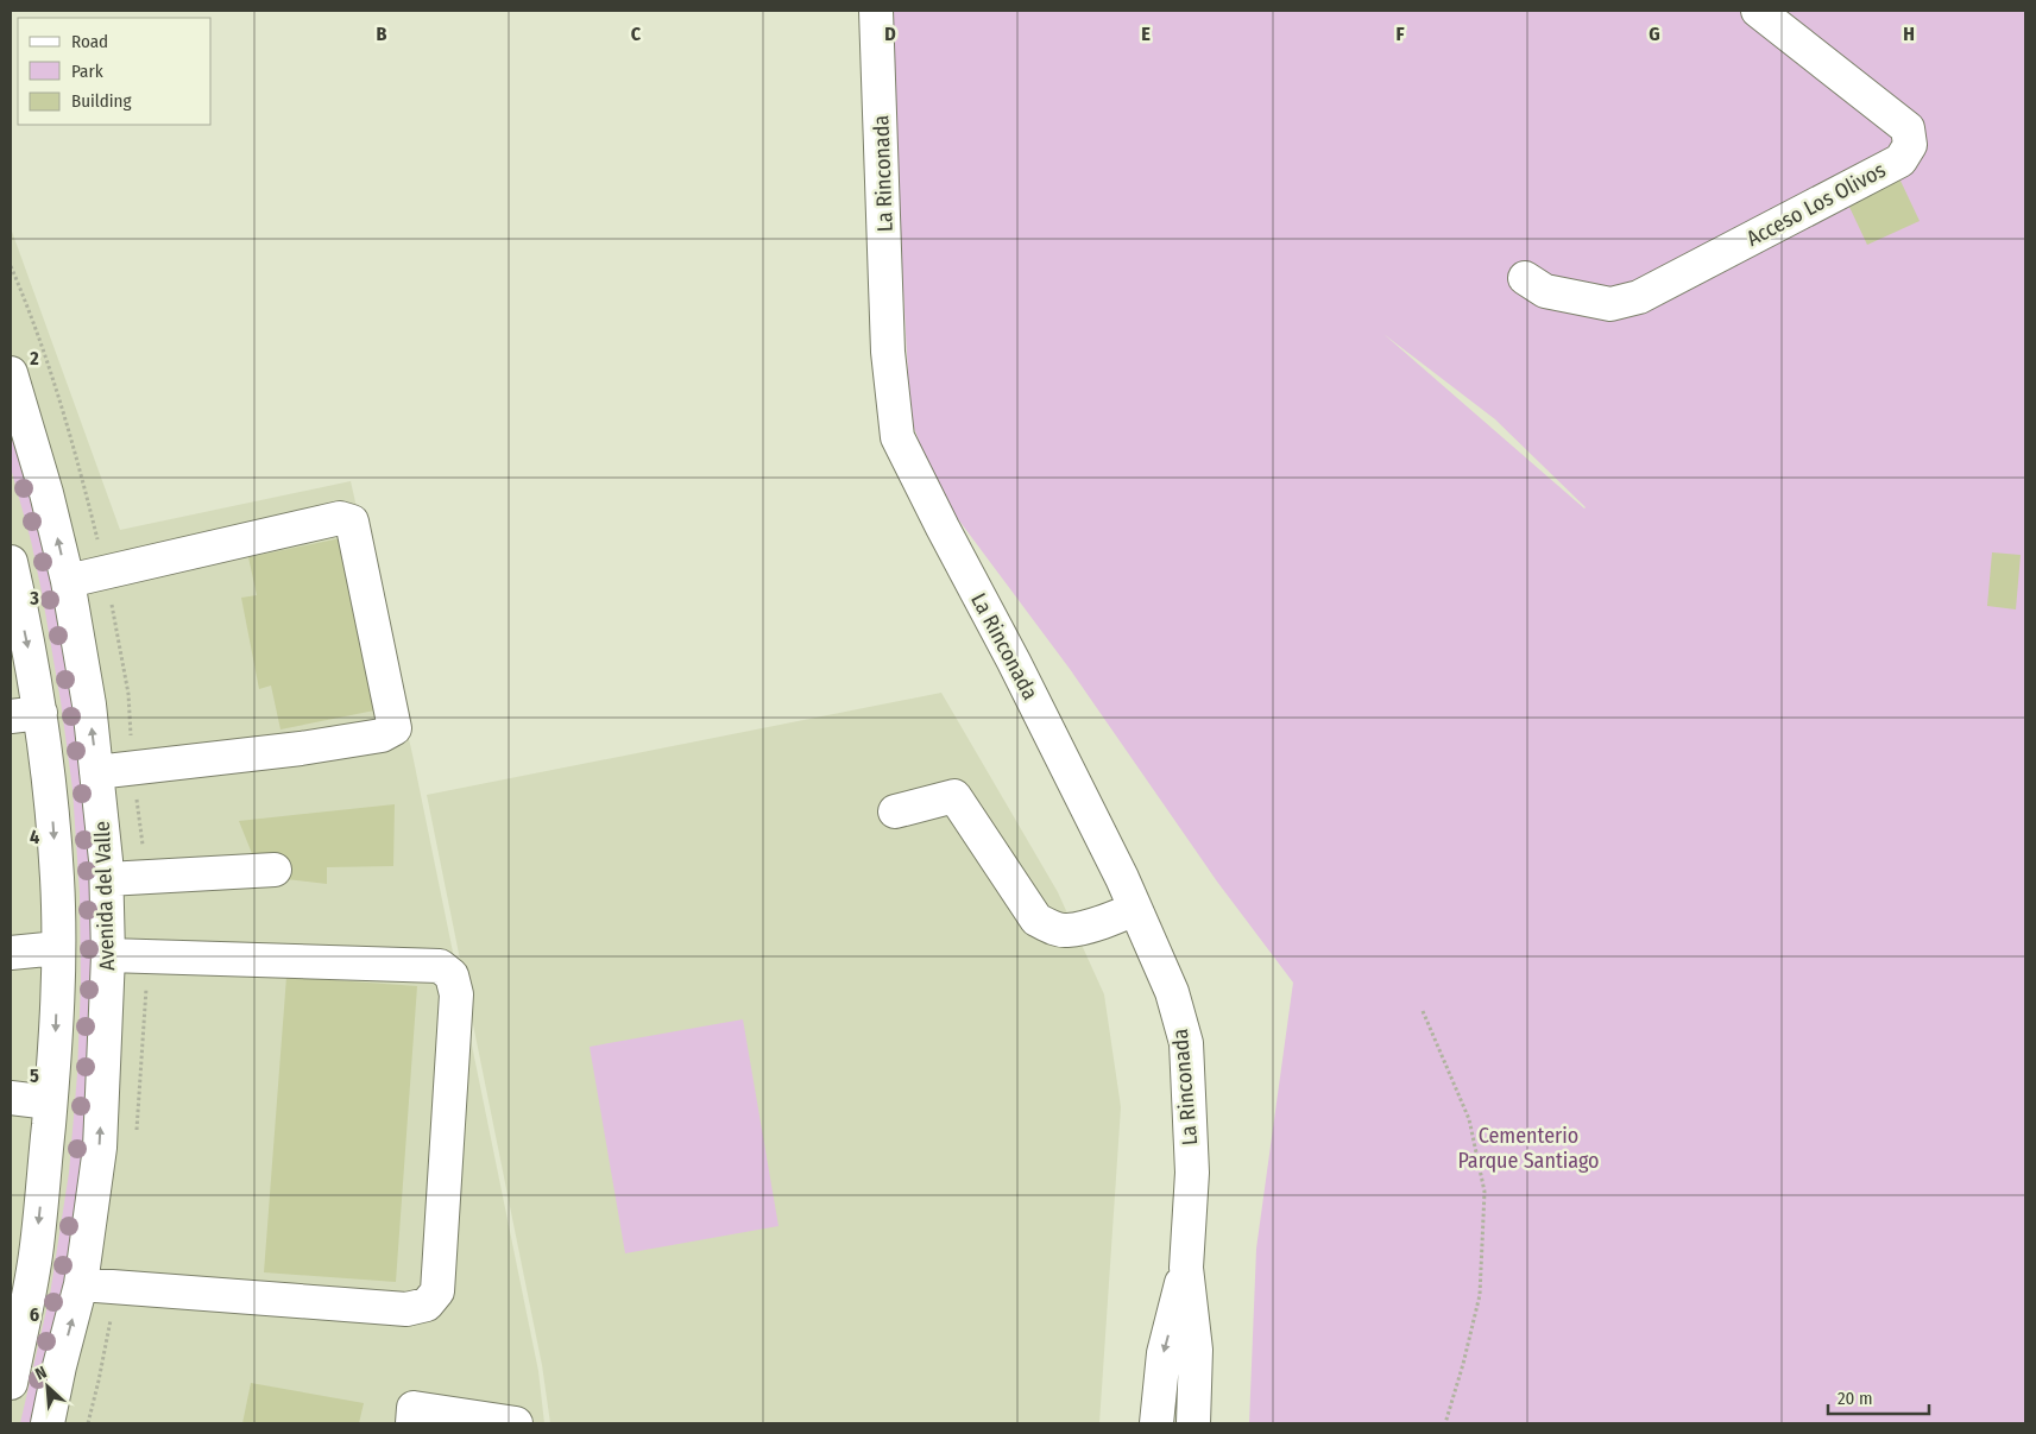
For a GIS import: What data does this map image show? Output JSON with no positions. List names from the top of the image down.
{
  "streets": {
    "street": ["La Rinconada", "Acceso Los Olivos", "Avenida del Valle"]
  },
  "parks": ["Cementerio Parque Santiago"],
  "legend": ["Road", "Park", "Building"],
  "scale_bar": "20 m",
  "north": "top left",
  "grid": {
    "columns": [
      "B",
      "C",
      "D",
      "E",
      "F",
      "G",
      "H"
    ],
    "rows": [
      "2",
      "3",
      "4",
      "5",
      "6"
    ]
  }
}
